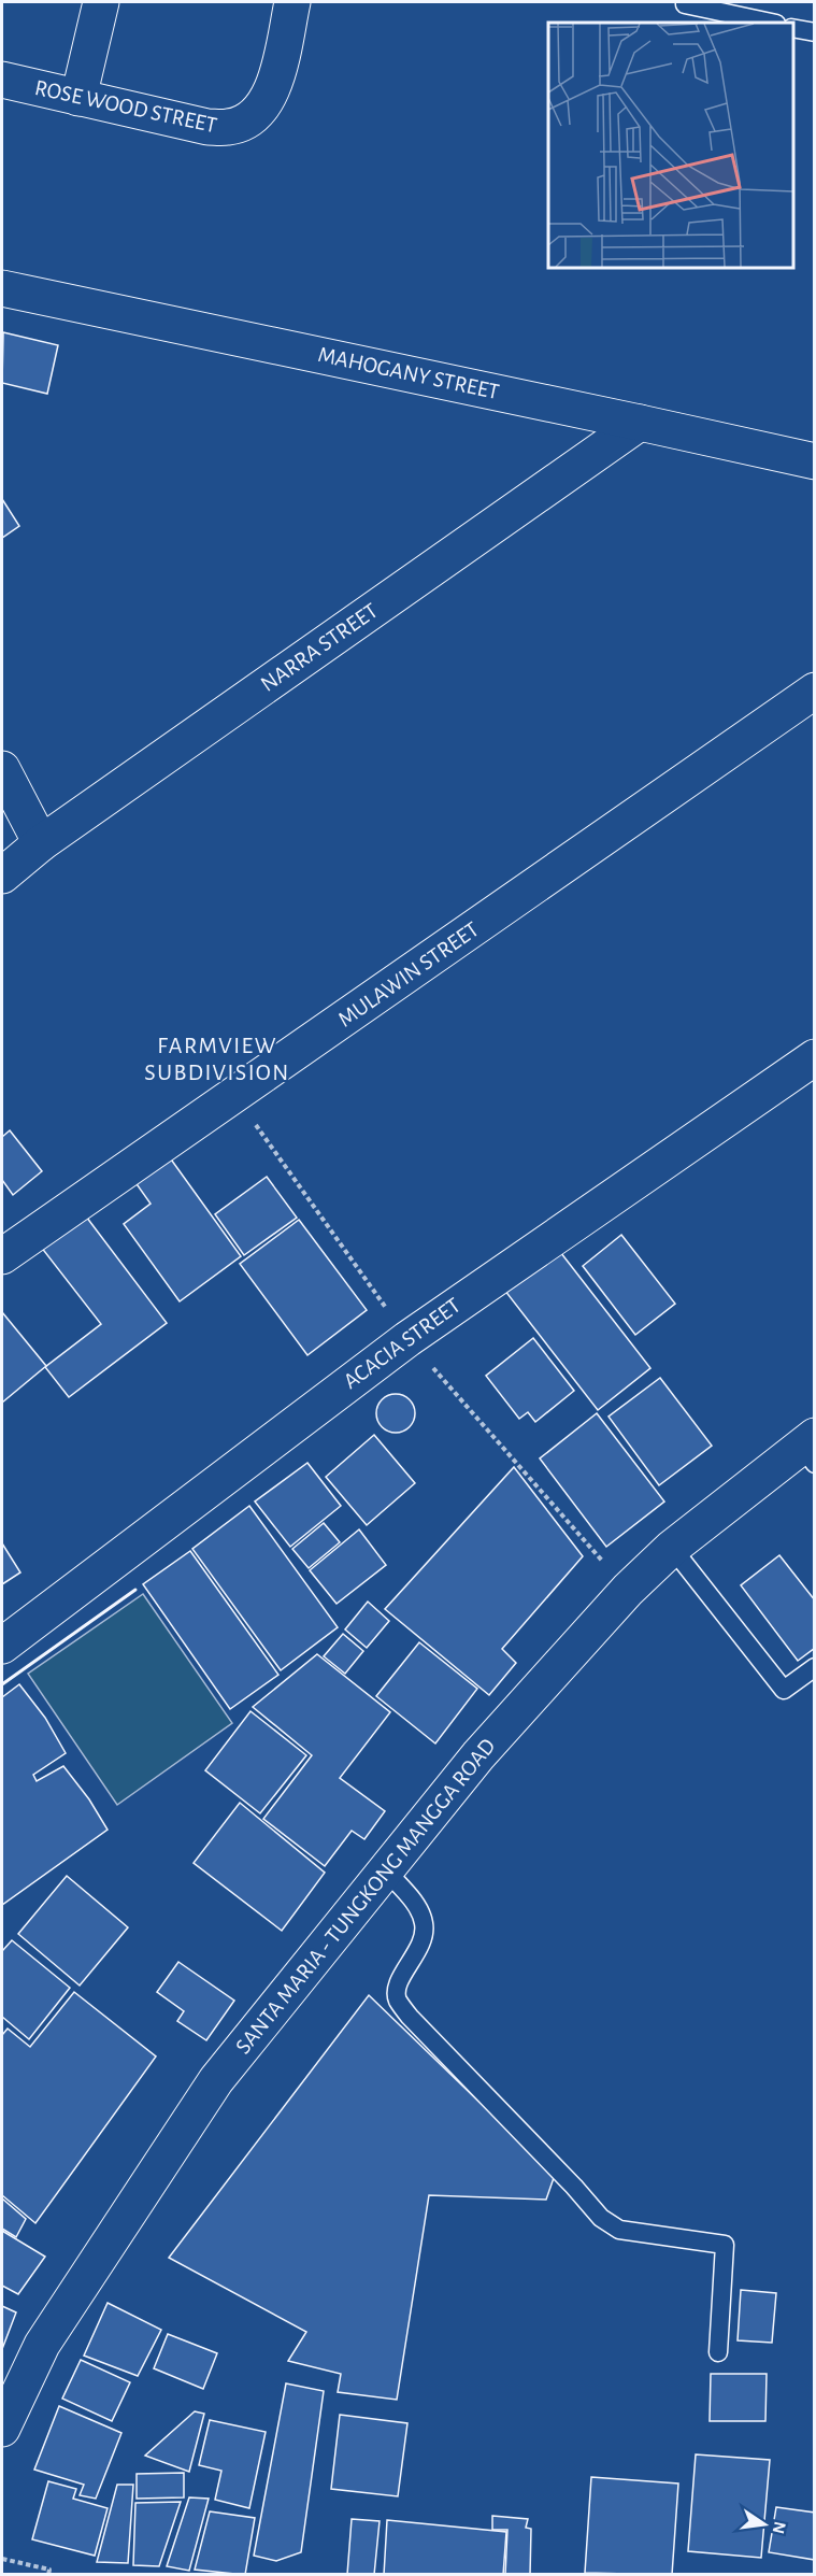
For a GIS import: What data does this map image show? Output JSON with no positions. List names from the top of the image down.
{
  "streets": {
    "street": [
      "ROSE WOOD STREET",
      "MAHOGANY STREET",
      "NARRA STREET",
      "MULAWIN STREET",
      "ACACIA STREET",
      "SANTA MARIA - TUNGKONG MANGGA ROAD"
    ]
  },
  "crossings": [
    ["MAHOGANY STREET", "NARRA STREET"]
  ],
  "districts": ["FARMVIEW SUBDIVISION"],
  "north": "right"
}
